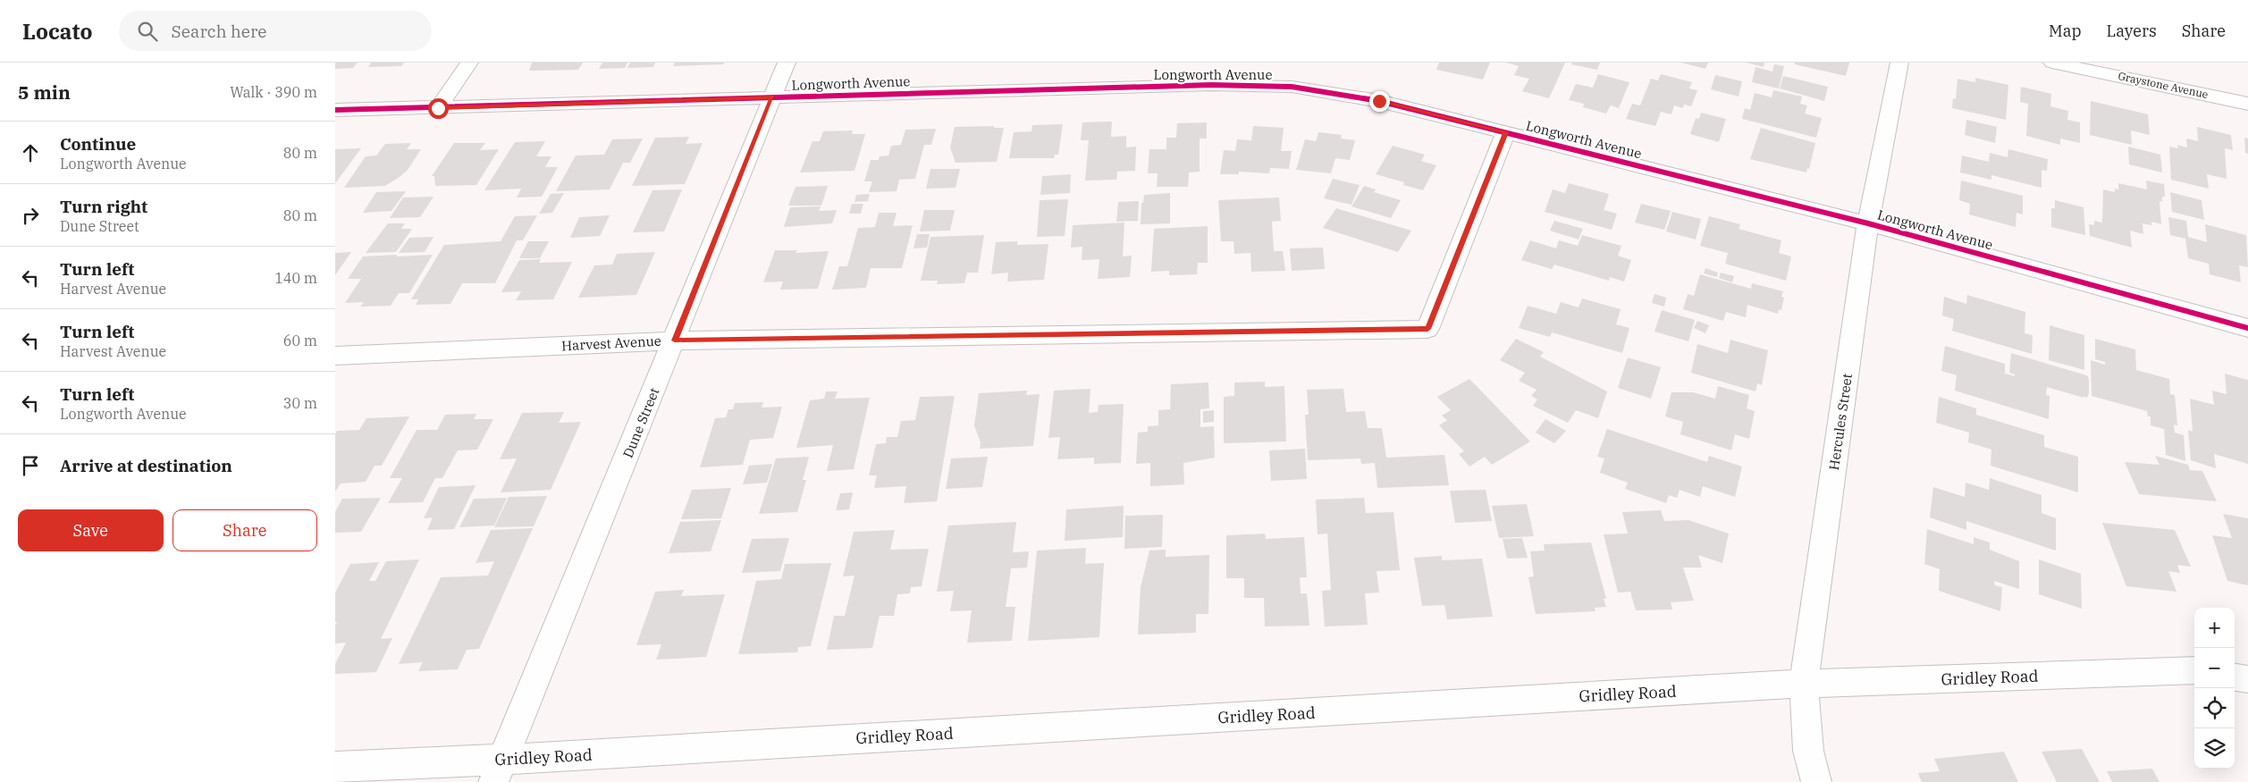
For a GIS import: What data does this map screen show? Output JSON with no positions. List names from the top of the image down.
{
  "streets": {
    "street": [
      "Longworth Avenue",
      "Graystone Avenue",
      "Harvest Avenue",
      "Hercules Street",
      "Dune Street",
      "Gridley Road"
    ]
  },
  "crossings": [
    ["Longworth Avenue", "Harvest Avenue"],
    ["Longworth Avenue", "Hercules Street"],
    ["Longworth Avenue", "Dune Street"],
    ["Harvest Avenue", "Dune Street"],
    ["Hercules Street", "Gridley Road"],
    ["Dune Street", "Gridley Road"]
  ],
  "page": {
    "header": "Locato",
    "search": "Search here",
    "nav": ["Map", "Layers", "Share"],
    "heading": ["5 min", "Walk · 390 m"],
    "list": [
      ["Continue", "Longworth Avenue", "80 m"],
      ["Turn right", "Dune Street", "80 m"],
      ["Turn left", "Harvest Avenue", "140 m"],
      ["Turn left", "Harvest Avenue", "60 m"],
      ["Turn left", "Longworth Avenue", "30 m"],
      "Arrive at destination"
    ],
    "buttons": ["Save", "Share"],
    "map_buttons": ["+", "−"]
  }
}
